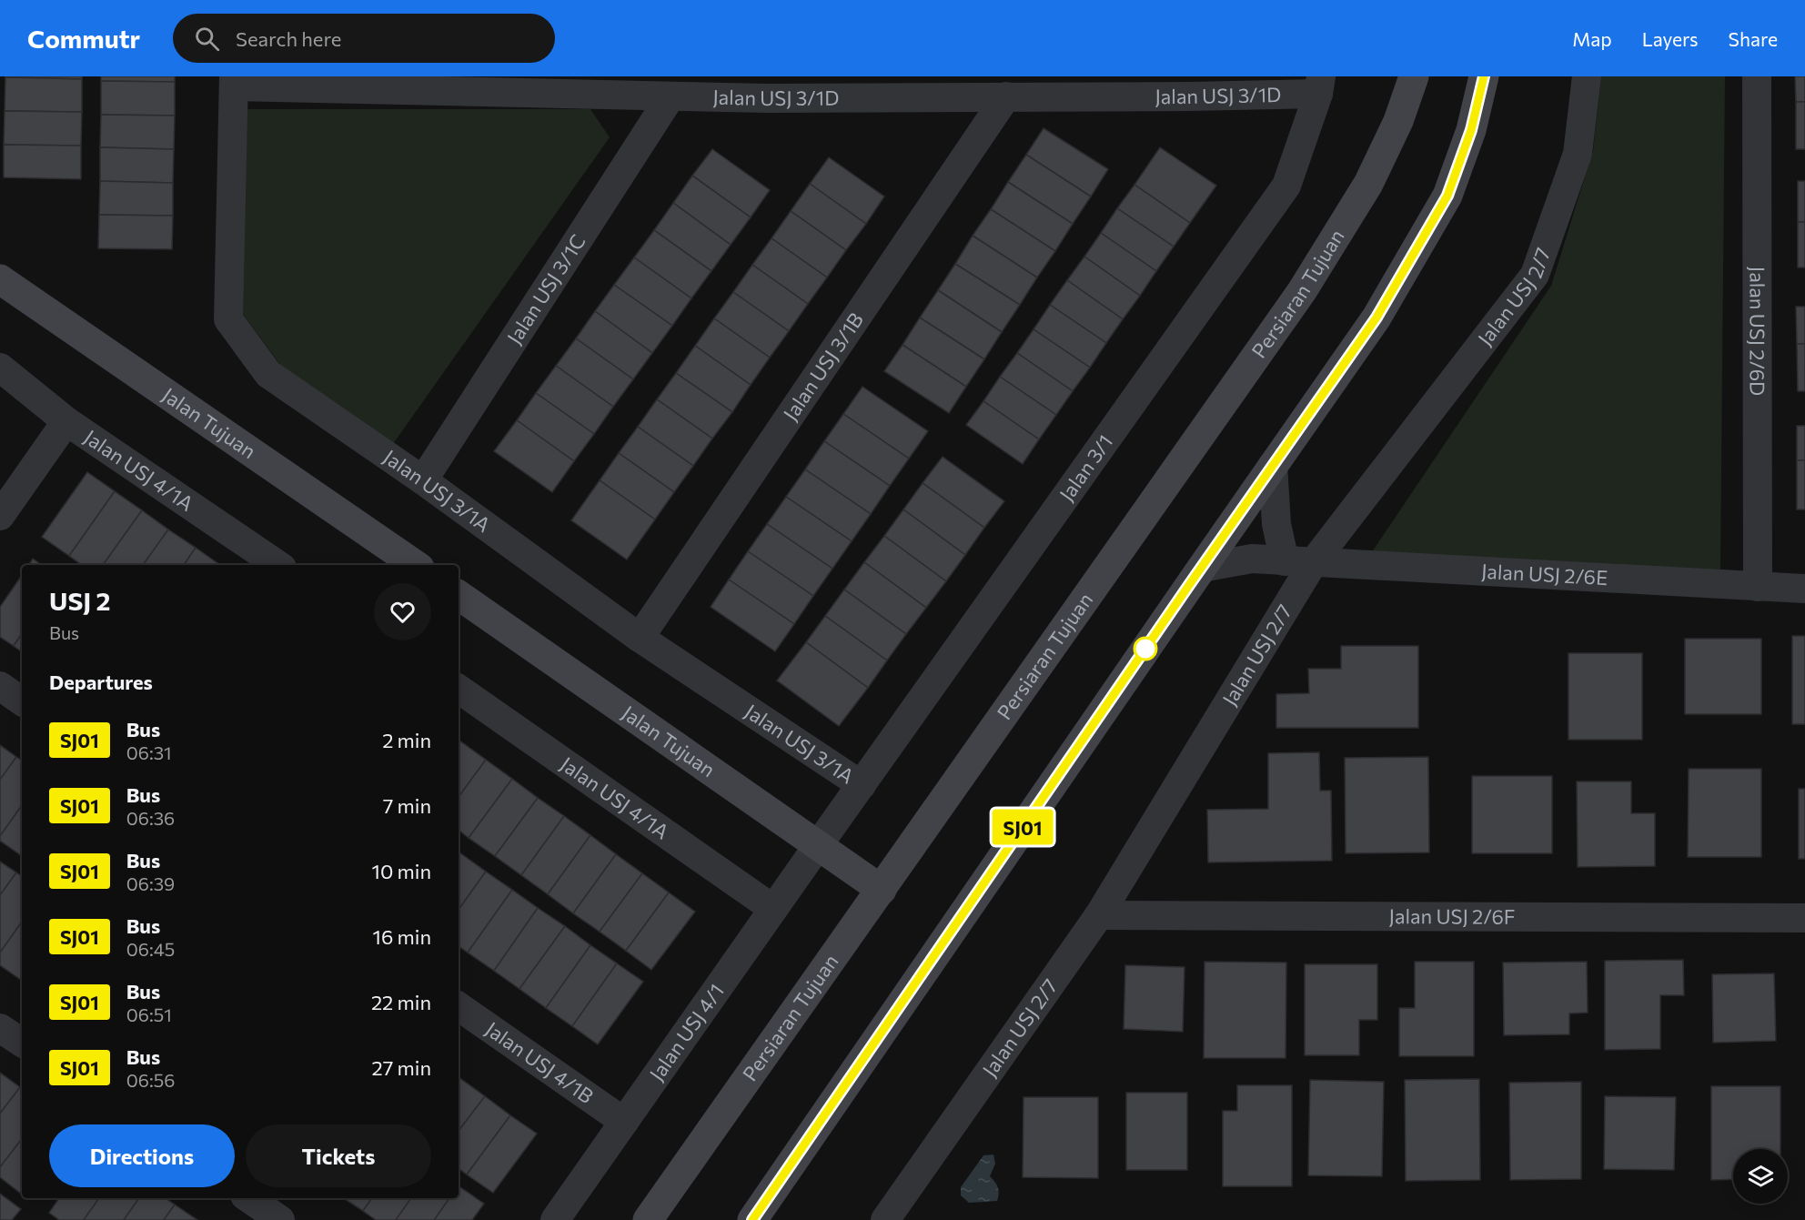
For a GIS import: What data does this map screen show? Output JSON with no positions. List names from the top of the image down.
{
  "streets": {
    "main road": ["Persiaran Tujuan", "Jalan Tujuan"],
    "street": [
      "Jalan USJ 3/1D",
      "Jalan USJ 3/1C",
      "Jalan USJ 2/7",
      "Jalan USJ 2/6D",
      "Jalan USJ 3/1B",
      "Jalan 3/1",
      "Jalan USJ 4/1A",
      "Jalan USJ 3/1A",
      "Jalan USJ 2/6E",
      "Jalan USJ 2/6F",
      "Jalan USJ 4/1",
      "Jalan USJ 4/1B"
    ]
  },
  "crossings": [
    ["Jalan USJ 3/1D", "Jalan USJ 3/1C"],
    ["Jalan USJ 3/1D", "Jalan USJ 3/1B"],
    ["Jalan USJ 3/1D", "Jalan 3/1"],
    ["Jalan USJ 3/1D", "Jalan USJ 3/1A"],
    ["Jalan USJ 3/1C", "Jalan USJ 3/1A"],
    ["Persiaran Tujuan", "Jalan Tujuan"],
    ["Jalan USJ 2/7", "Jalan USJ 2/6E"],
    ["Jalan USJ 2/7", "Jalan USJ 2/6F"],
    ["Jalan USJ 2/6D", "Jalan USJ 2/6E"],
    ["Jalan USJ 3/1B", "Jalan USJ 3/1A"],
    ["Jalan Tujuan", "Jalan 3/1"],
    ["Jalan Tujuan", "Jalan USJ 4/1"],
    ["Jalan 3/1", "Jalan USJ 3/1A"],
    ["Jalan 3/1", "Jalan USJ 4/1"],
    ["Jalan USJ 4/1A", "Jalan USJ 4/1"],
    ["Jalan USJ 4/1", "Jalan USJ 4/1B"]
  ],
  "lines": ["bus line SJ01"],
  "page": {
    "header": "Commutr",
    "search": "Search here",
    "nav": ["Map", "Layers", "Share"],
    "on_map": "SJ01",
    "heading": [
      ["USJ 2", "Bus"],
      "Departures"
    ],
    "list": [
      {
        "mark": "SJ01",
        "name": "Bus",
        "note": "06:31",
        "value": "2 min"
      },
      {
        "mark": "SJ01",
        "name": "Bus",
        "note": "06:36",
        "value": "7 min"
      },
      {
        "mark": "SJ01",
        "name": "Bus",
        "note": "06:39",
        "value": "10 min"
      },
      {
        "mark": "SJ01",
        "name": "Bus",
        "note": "06:45",
        "value": "16 min"
      },
      {
        "mark": "SJ01",
        "name": "Bus",
        "note": "06:51",
        "value": "22 min"
      },
      {
        "mark": "SJ01",
        "name": "Bus",
        "note": "06:56",
        "value": "27 min"
      }
    ],
    "buttons": ["Directions", "Tickets"]
  }
}
